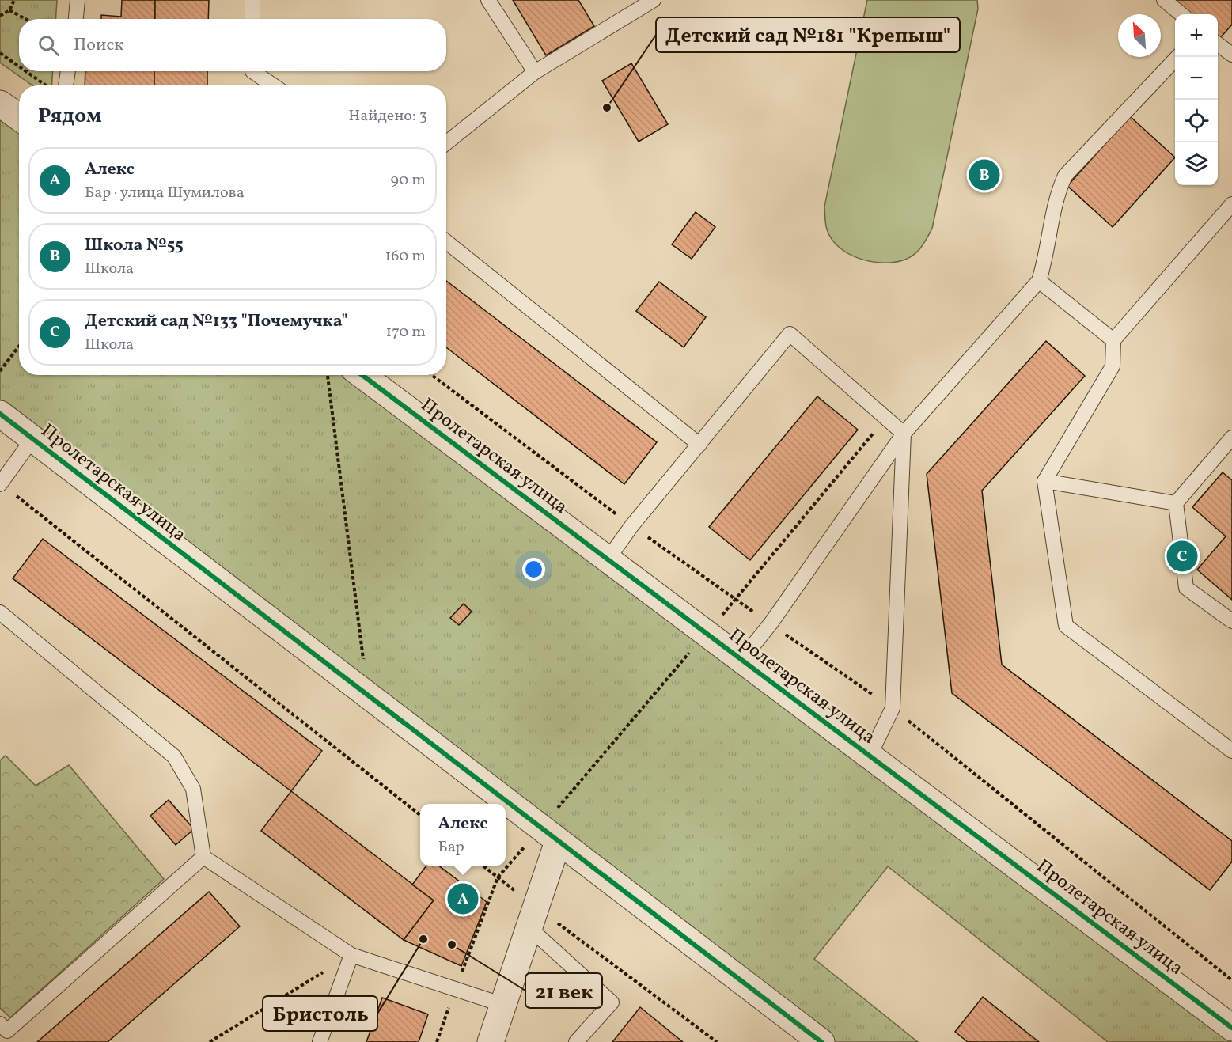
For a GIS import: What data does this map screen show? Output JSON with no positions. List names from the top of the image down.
{
  "streets": {
    "street": ["Пролетарская улица"]
  },
  "places": ["Детский сад №181 \"Крепыш\"", "Бристоль", "21 век"],
  "north": "top left",
  "page": {
    "map_buttons": ["+", "−"],
    "search": "Поиск",
    "heading": ["Рядом", "Найдено: 3"],
    "list": [
      {
        "mark": "A",
        "name": "Алекс",
        "note": "Бар · улица Шумилова",
        "value": "90 m"
      },
      {
        "mark": "B",
        "name": "Школа №55",
        "note": "Школа",
        "value": "160 m"
      },
      {
        "mark": "C",
        "name": "Детский сад №133 \"Почемучка\"",
        "note": "Школа",
        "value": "170 m"
      }
    ],
    "pins": ["B", "C", "A"],
    "popup": ["Алекс", "Бар"]
  }
}
